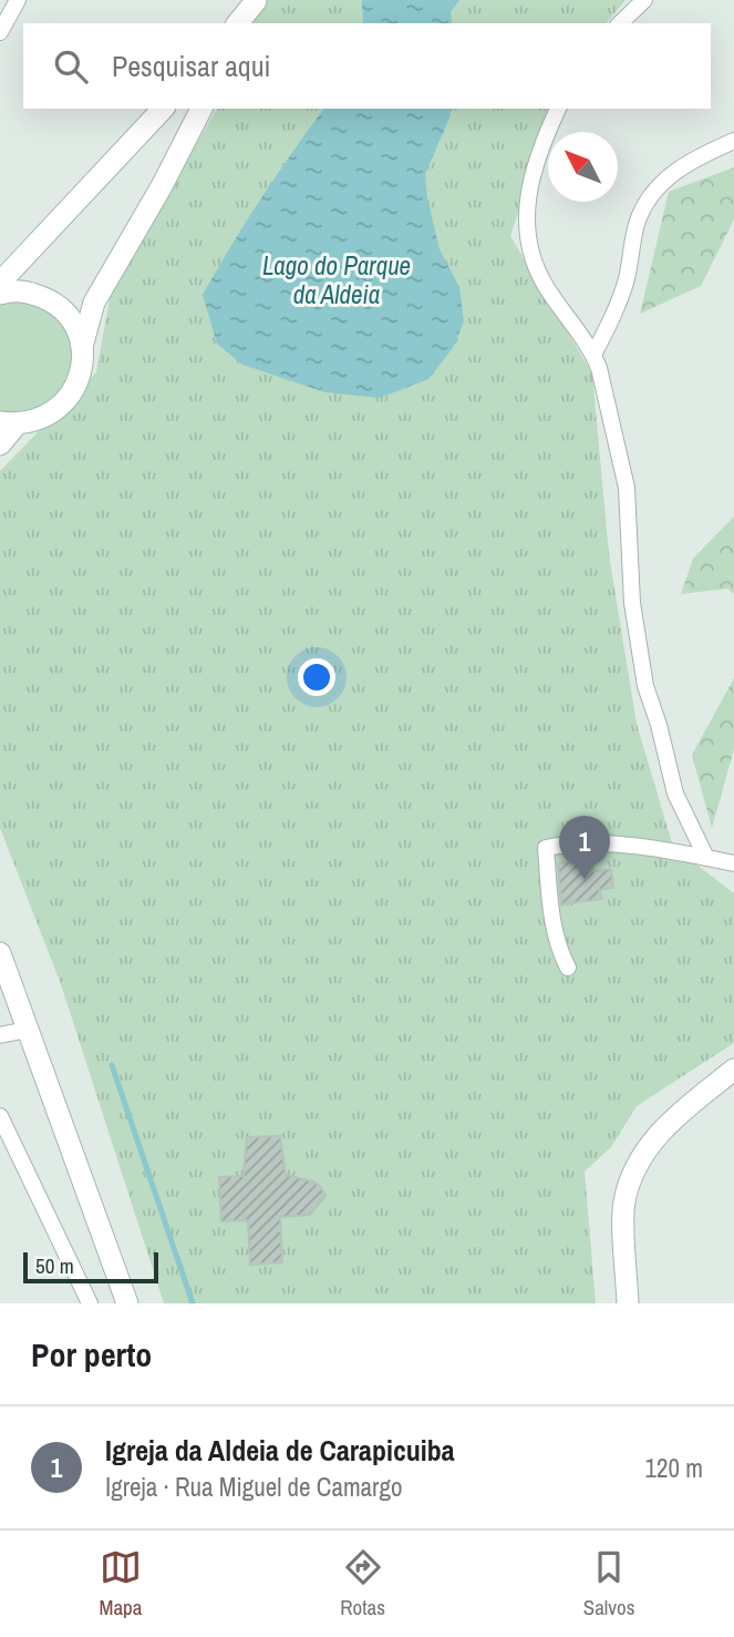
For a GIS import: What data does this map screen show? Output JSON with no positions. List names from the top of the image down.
{
  "water": ["Lago do Parque da Aldeia"],
  "scale_bar": "50 m",
  "north": "top left",
  "page": {
    "search": "Pesquisar aqui",
    "pins": "1",
    "scale": "50 m",
    "heading": "Por perto",
    "list": [
      {
        "mark": "1",
        "name": "Igreja da Aldeia de Carapicuiba",
        "note": "Igreja · Rua Miguel de Camargo",
        "value": "120 m"
      }
    ],
    "nav": ["Mapa", "Rotas", "Salvos"]
  }
}
